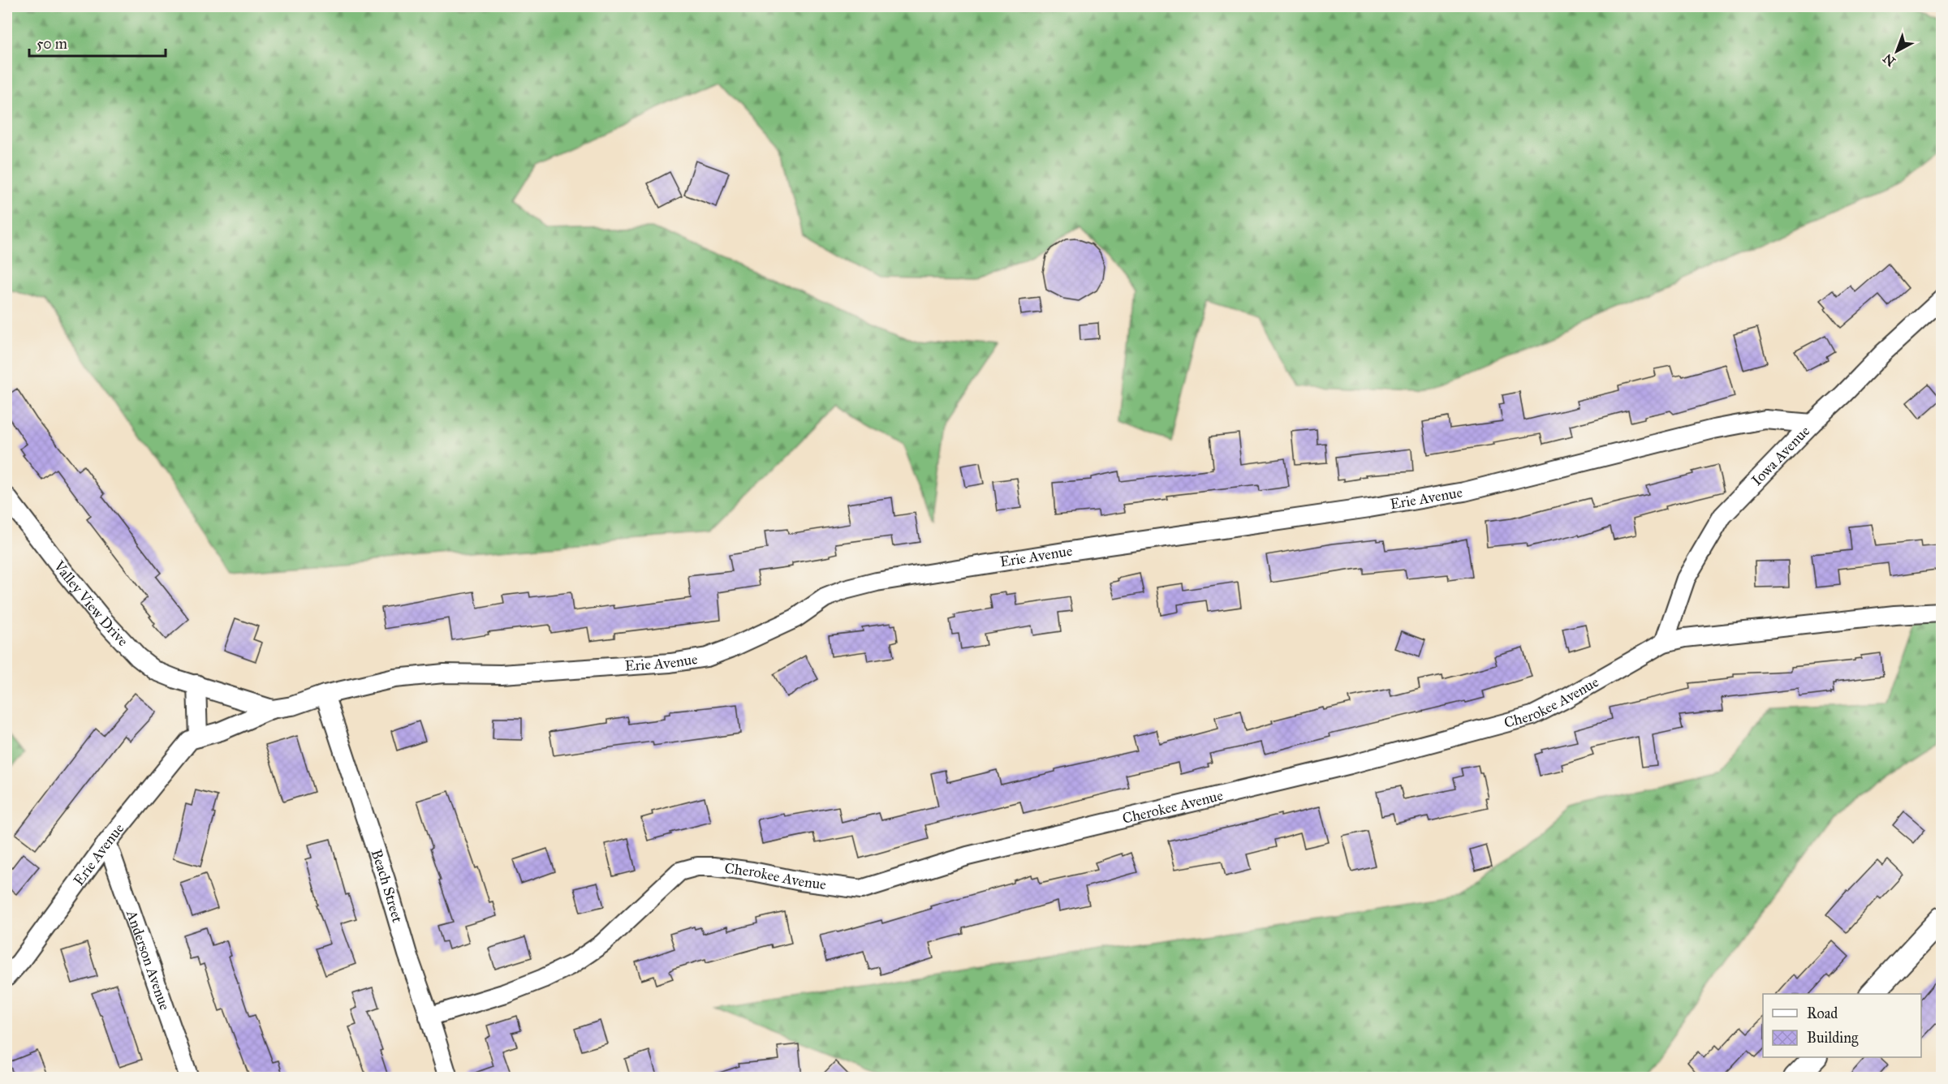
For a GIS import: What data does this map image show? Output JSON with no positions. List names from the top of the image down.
{
  "streets": {
    "street": [
      "Iowa Avenue",
      "Erie Avenue",
      "Valley View Drive",
      "Cherokee Avenue",
      "Beach Street",
      "Anderson Avenue"
    ]
  },
  "crossings": [
    ["Iowa Avenue", "Erie Avenue"],
    ["Iowa Avenue", "Cherokee Avenue"],
    ["Erie Avenue", "Valley View Drive"],
    ["Erie Avenue", "Beach Street"],
    ["Erie Avenue", "Anderson Avenue"],
    ["Cherokee Avenue", "Beach Street"]
  ],
  "legend": ["Road", "Building"],
  "scale_bar": "50 m",
  "north": "bottom left"
}
